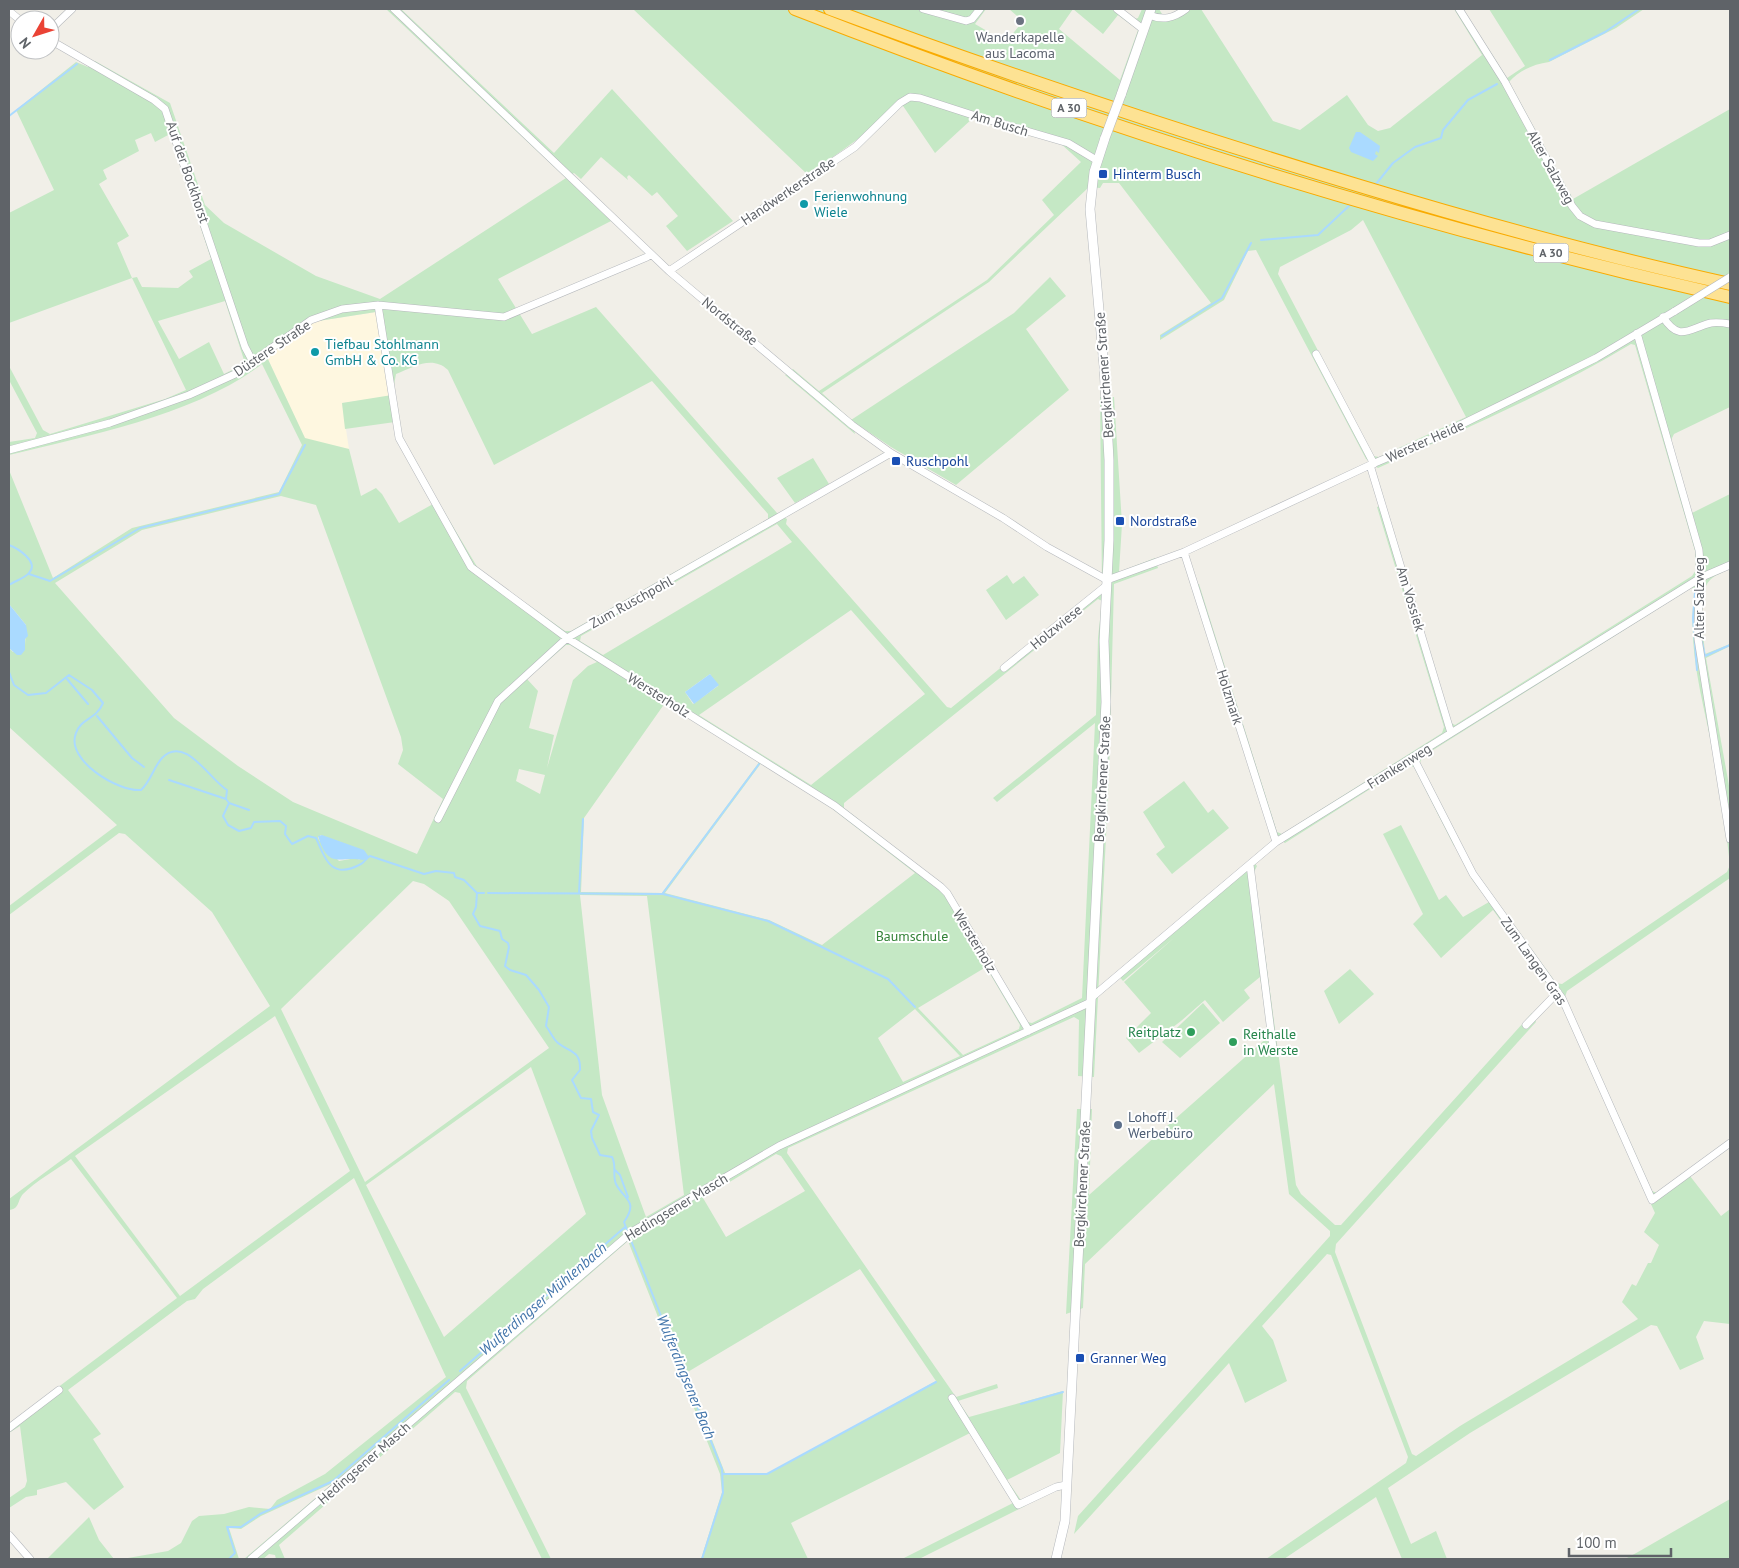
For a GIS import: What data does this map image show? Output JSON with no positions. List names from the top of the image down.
{
  "streets": {
    "highway": ["A 30"],
    "street": [
      "Am Busch",
      "Alter Salzweg",
      "Auf der Bockhorst",
      "Handwerkerstraße",
      "Nordstraße",
      "Düstere Straße",
      "Bergkirchener Straße",
      "Werster Heide",
      "Am Vossiek",
      "Zum Ruschpohl",
      "Holzwiese",
      "Wersterholz",
      "Holzmark",
      "Frankenweg",
      "Zum Langen Gras",
      "Hedingsener Masch"
    ]
  },
  "crossings": [
    ["Am Busch", "Handwerkerstraße"],
    ["Am Busch", "Bergkirchener Straße"],
    ["Alter Salzweg", "Werster Heide"],
    ["Alter Salzweg", "Frankenweg"],
    ["Auf der Bockhorst", "Düstere Straße"],
    ["Handwerkerstraße", "Nordstraße"],
    ["Nordstraße", "Düstere Straße"],
    ["Nordstraße", "Bergkirchener Straße"],
    ["Nordstraße", "Werster Heide"],
    ["Nordstraße", "Zum Ruschpohl"],
    ["Nordstraße", "Holzwiese"],
    ["Düstere Straße", "Wersterholz"],
    ["Bergkirchener Straße", "Werster Heide"],
    ["Bergkirchener Straße", "Holzwiese"],
    ["Bergkirchener Straße", "Frankenweg"],
    ["Bergkirchener Straße", "Hedingsener Masch"],
    ["Werster Heide", "Am Vossiek"],
    ["Werster Heide", "Holzwiese"],
    ["Werster Heide", "Holzmark"],
    ["Am Vossiek", "Frankenweg"],
    ["Zum Ruschpohl", "Wersterholz"],
    ["Wersterholz", "Hedingsener Masch"],
    ["Holzmark", "Frankenweg"],
    ["Frankenweg", "Zum Langen Gras"],
    ["Frankenweg", "Hedingsener Masch"]
  ],
  "water": ["Wulferdingser Mühlenbach", "Wulferdingsener Bach"],
  "parks": ["Baumschule"],
  "places": {
    "other": [
      "Wanderkapelle aus Lacoma",
      "Ferienwohnung Wiele",
      "Tiefbau Stohlmann GmbH & Co. KG",
      "Reitplatz",
      "Reithalle in Werste",
      "Lohoff J. Werbebüro"
    ],
    "transit": [
      "Hinterm Busch",
      "Ruschpohl",
      "Nordstraße",
      "Granner Weg"
    ]
  },
  "scale_bar": "100 m",
  "north": "bottom left"
}
